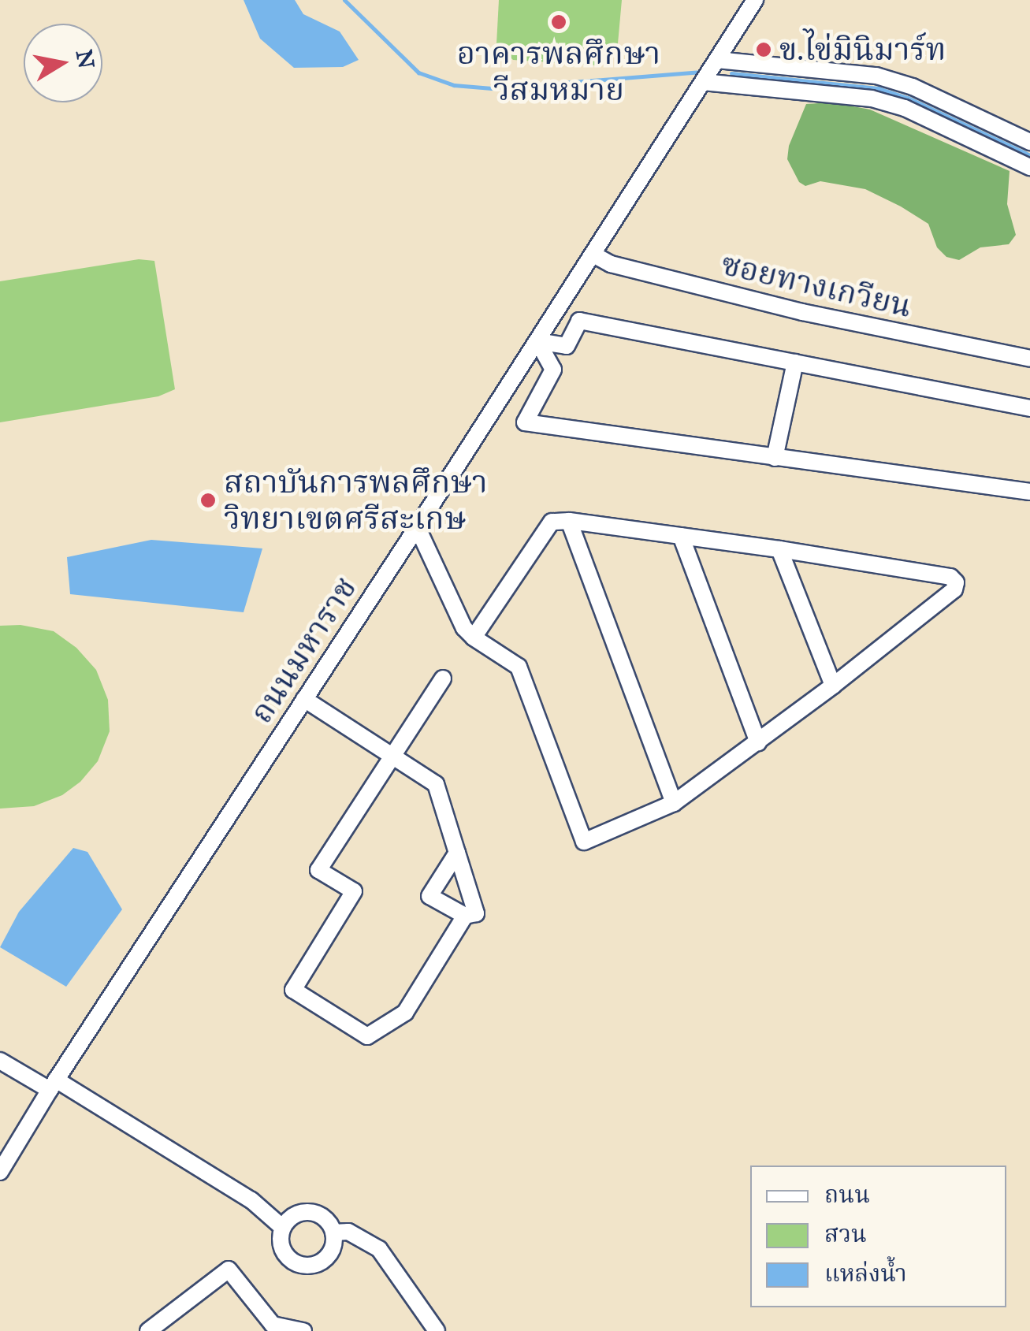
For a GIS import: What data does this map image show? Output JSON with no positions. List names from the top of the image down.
{
  "streets": {
    "street": ["ซอยทางเกวียน", "ถนนมหาราช"]
  },
  "crossings": [
    ["ซอยทางเกวียน", "ถนนมหาราช"]
  ],
  "places": ["อาคารพลศึกษา วีสมหมาย", "ข.ไข่มินิมาร์ท", "สถาบันการพลศึกษา วิทยาเขตศรีสะเกษ"],
  "legend": ["ถนน", "สวน", "แหล่งน้ำ"],
  "north": "right"
}
